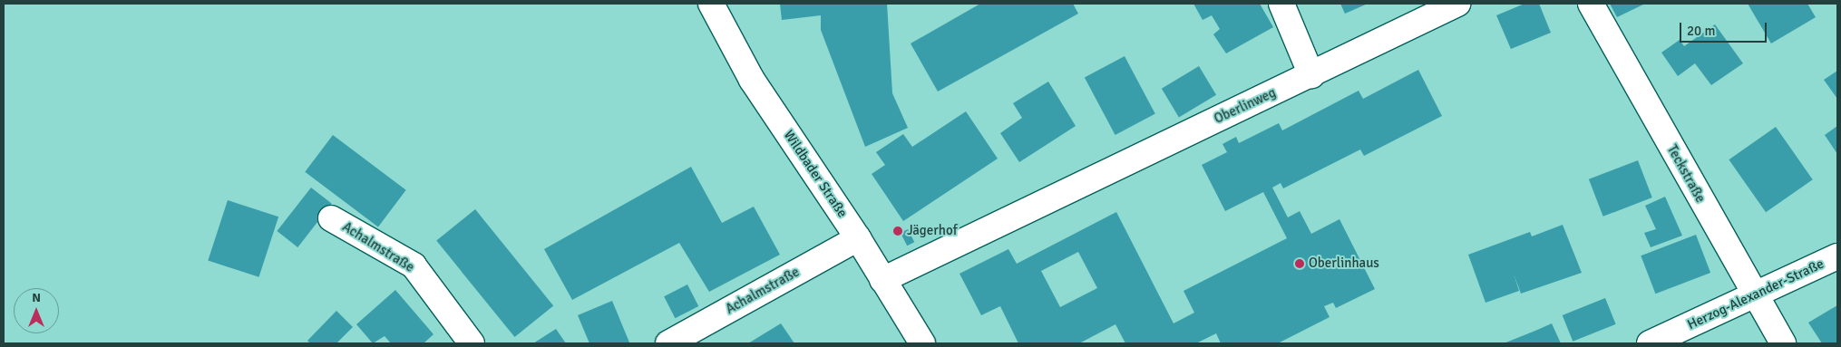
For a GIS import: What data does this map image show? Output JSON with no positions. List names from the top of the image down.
{
  "streets": {
    "street": [
      "Oberlinweg",
      "Wildbader Straße",
      "Teckstraße",
      "Achalmstraße",
      "Herzog-Alexander-Straße"
    ]
  },
  "crossings": [
    ["Oberlinweg", "Wildbader Straße"],
    ["Wildbader Straße", "Achalmstraße"],
    ["Teckstraße", "Herzog-Alexander-Straße"]
  ],
  "places": ["Jägerhof", "Oberlinhaus"],
  "scale_bar": "20 m",
  "north": "top"
}
